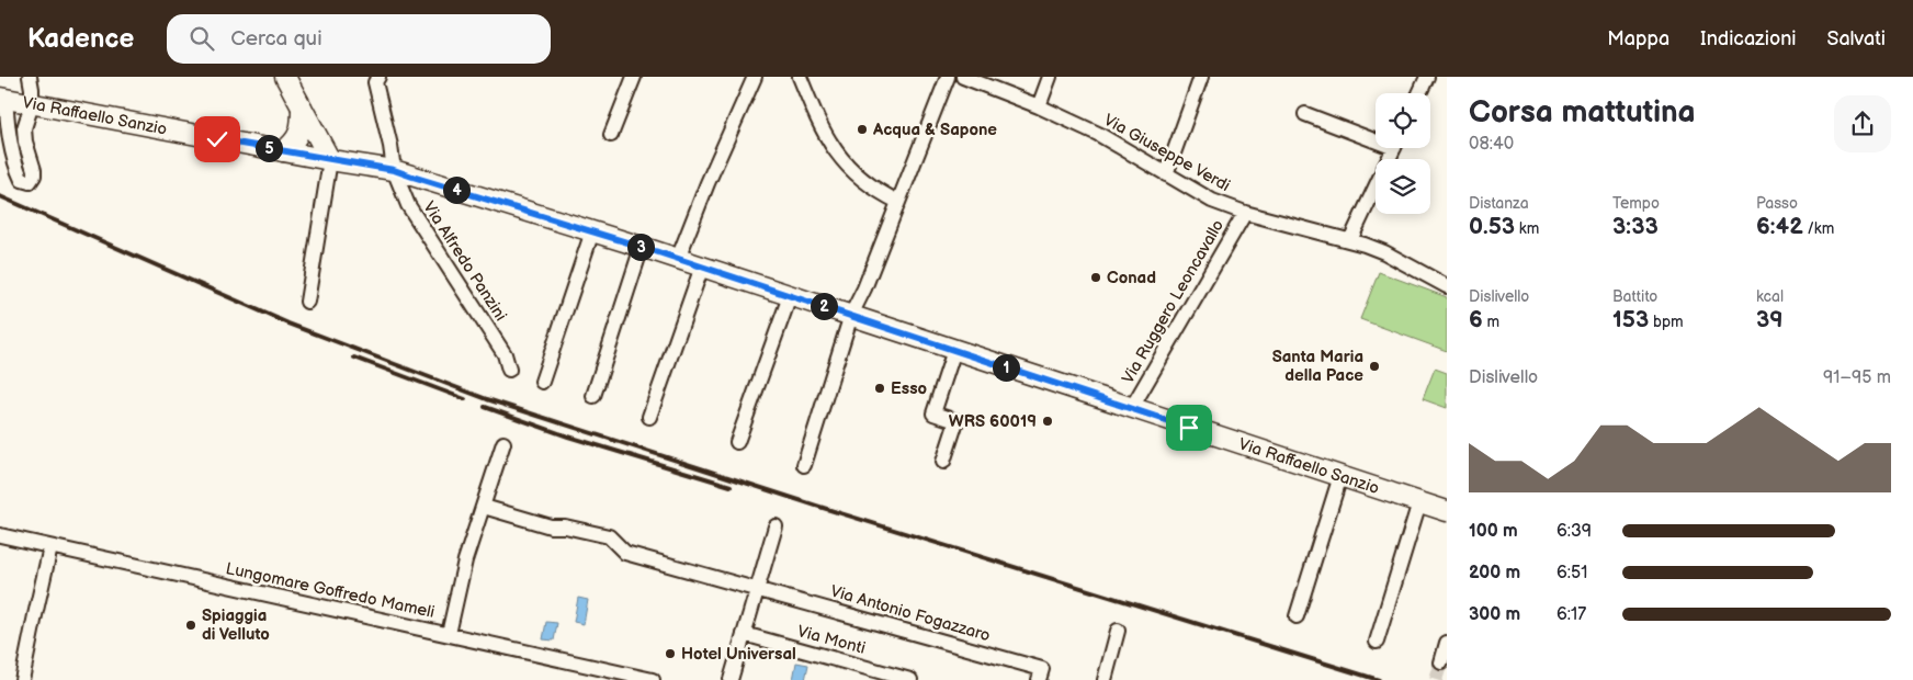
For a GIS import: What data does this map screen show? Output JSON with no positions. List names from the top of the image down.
{
  "streets": {
    "main road": ["Via Raffaello Sanzio"],
    "street": [
      "Via Giuseppe Verdi",
      "Via Alfredo Panzini",
      "Via Ruggero Leoncavallo",
      "Lungomare Goffredo Mameli",
      "Via Antonio Fogazzaro",
      "Via Monti"
    ]
  },
  "crossings": [
    ["Via Raffaello Sanzio", "Via Alfredo Panzini"],
    ["Via Raffaello Sanzio", "Via Ruggero Leoncavallo"],
    ["Via Giuseppe Verdi", "Via Ruggero Leoncavallo"]
  ],
  "places": [
    "Acqua & Sapone",
    "Conad",
    "Santa Maria della Pace",
    "Esso",
    "WRS 60019",
    "Spiaggia di Velluto",
    "Hotel Universal"
  ],
  "page": {
    "header": "Kadence",
    "search": "Cerca qui",
    "nav": ["Mappa", "Indicazioni", "Salvati"],
    "heading": ["Corsa mattutina", "08:40"],
    "pins": [
      "5",
      "4",
      "3",
      "2",
      "1"
    ],
    "stats": [
      ["Distanza", "0.53 km"],
      ["Tempo", "3:33"],
      ["Passo", "6:42 /km"],
      ["Dislivello", "6 m"],
      ["Battito", "153 bpm"],
      ["kcal", "39"]
    ],
    "chart": ["Dislivello", "91–95 m"],
    "list": [
      {
        "name": "100 m",
        "note": "6:39"
      },
      {
        "name": "200 m",
        "note": "6:51"
      },
      {
        "name": "300 m",
        "note": "6:17"
      }
    ]
  }
}
